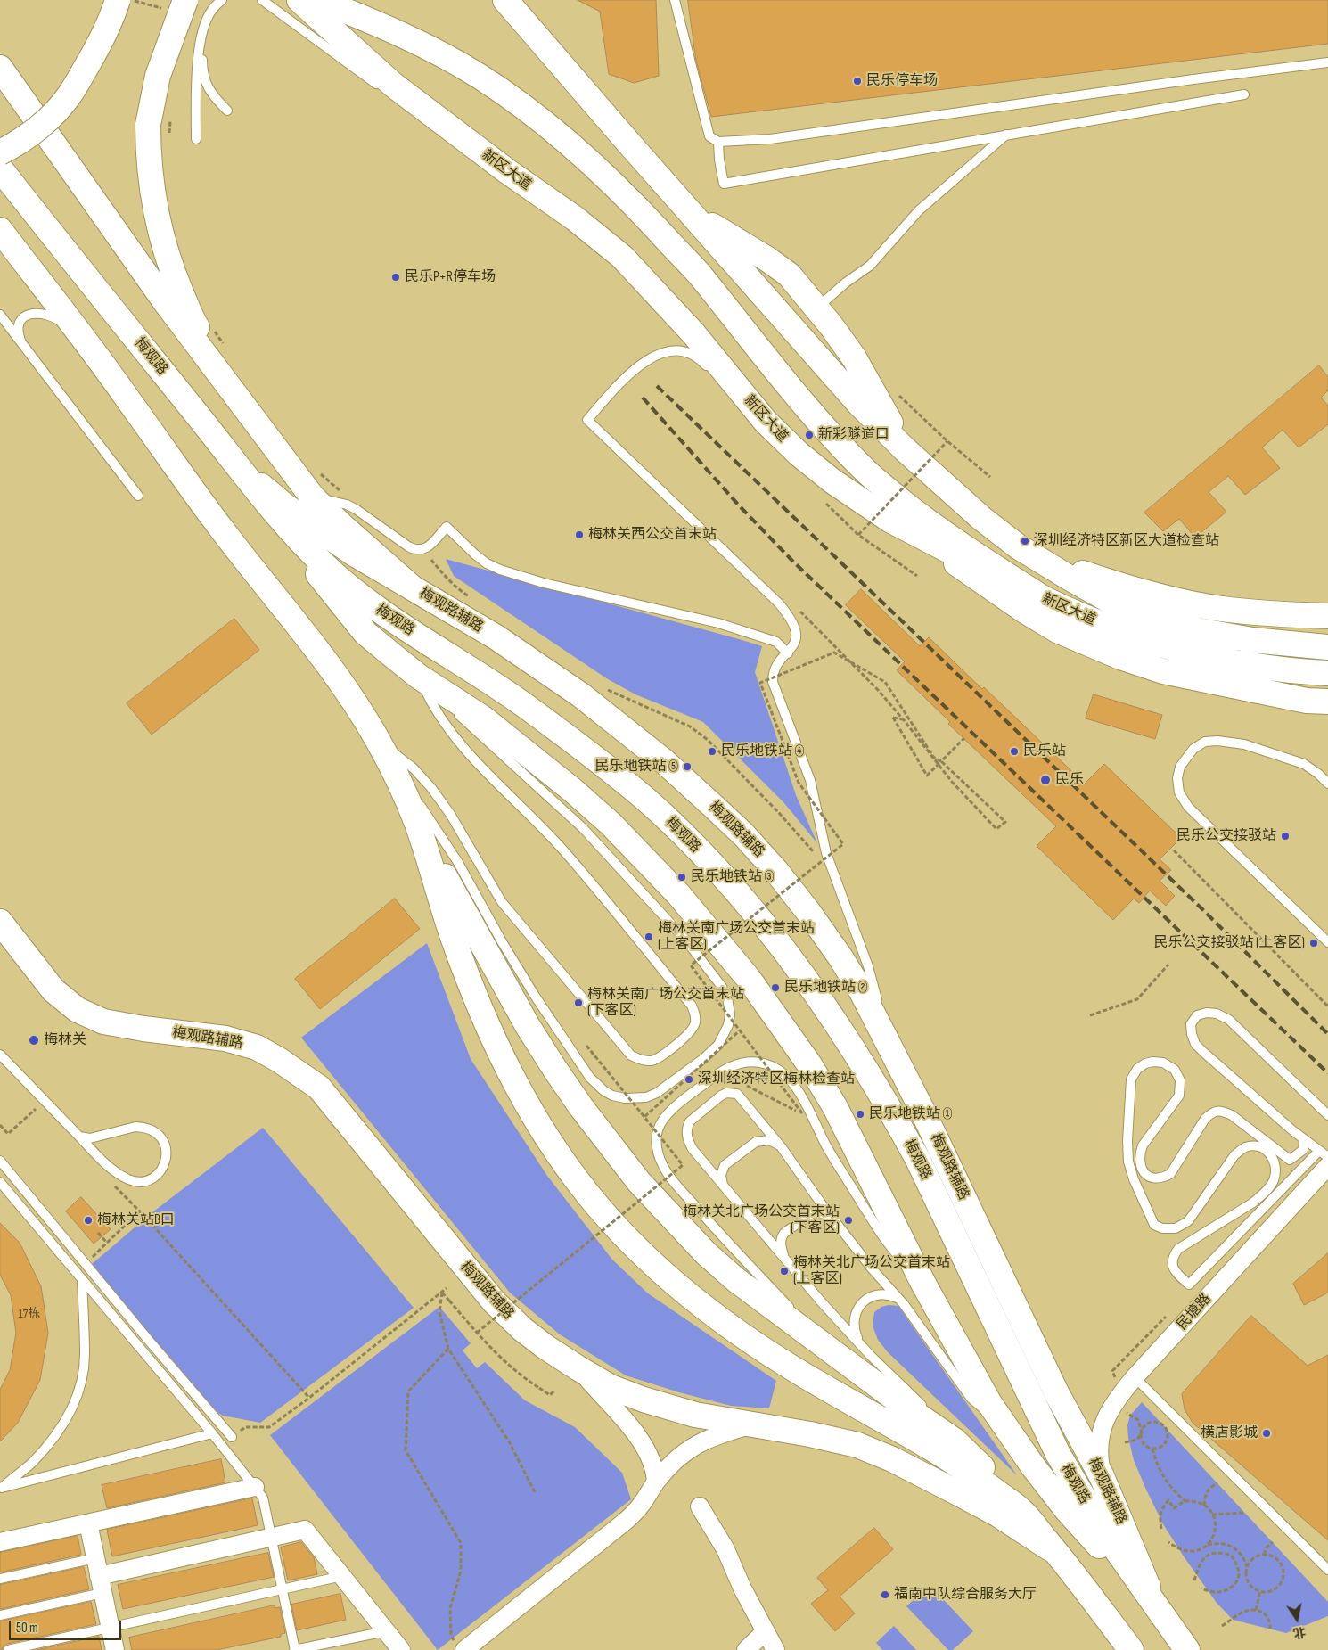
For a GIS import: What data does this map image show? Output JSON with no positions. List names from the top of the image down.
{
  "streets": {
    "main road": ["新区大道", "梅观路", "梅观路辅路"],
    "street": ["民塘路"]
  },
  "crossings": [
    ["梅观路", "梅观路辅路"],
    ["梅观路辅路", "民塘路"]
  ],
  "places": [
    "民乐停车场",
    "民乐P+R停车场",
    "新彩隧道口",
    "梅林关西公交首末站",
    "深圳经济特区新区大道检查站",
    "民乐地铁站 ④",
    "民乐站",
    "民乐地铁站 ⑤",
    "民乐",
    "民乐公交接驳站",
    "民乐地铁站 ③",
    "梅林关南广场公交首末站 (上客区)",
    "民乐公交接驳站 (上客区)",
    "民乐地铁站 ②",
    "梅林关南广场公交首末站 (下客区)",
    "梅林关",
    "深圳经济特区梅林检查站",
    "民乐地铁站 ①",
    "梅林关站B口",
    "梅林关北广场公交首末站 (下客区)",
    "梅林关北广场公交首末站 (上客区)",
    "横店影城",
    "福南中队综合服务大厅"
  ],
  "house_numbers": ["17栋"],
  "scale_bar": "50 m",
  "north": "bottom"
}
